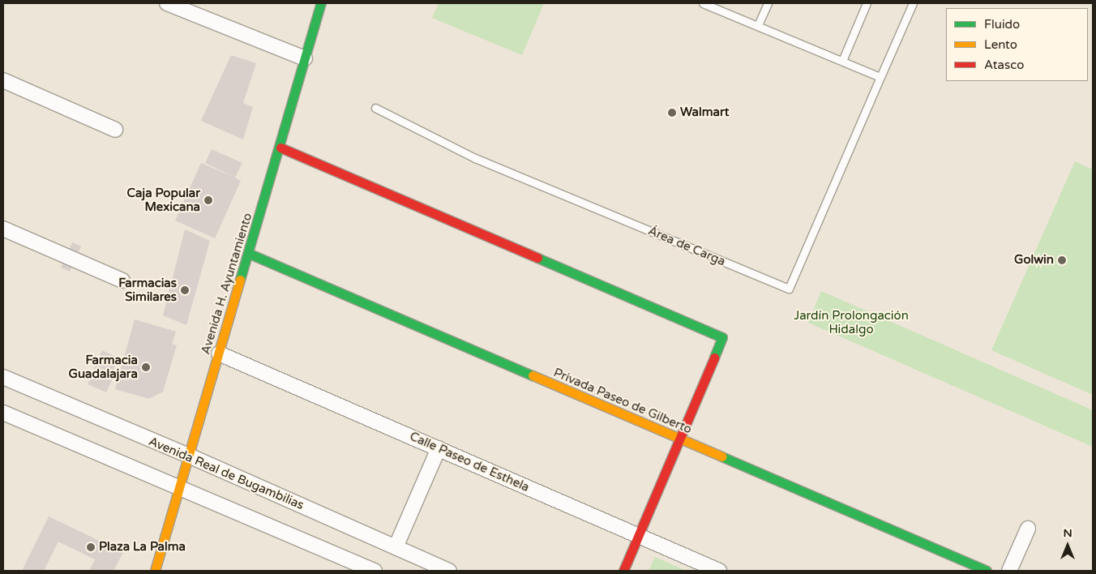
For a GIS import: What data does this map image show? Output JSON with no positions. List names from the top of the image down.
{
  "streets": {
    "street": [
      "Avenida H. Ayuntamiento",
      "Privada Paseo de Gilberto",
      "Calle Paseo de Esthela",
      "Avenida Real de Bugambilias"
    ],
    "lane": ["Área de Carga"]
  },
  "crossings": [
    ["Avenida H. Ayuntamiento", "Privada Paseo de Gilberto"],
    ["Avenida H. Ayuntamiento", "Calle Paseo de Esthela"],
    ["Avenida H. Ayuntamiento", "Avenida Real de Bugambilias"]
  ],
  "parks": ["Jardín Prolongación Hidalgo"],
  "places": [
    "Walmart",
    "Caja Popular Mexicana",
    "Golwin",
    "Farmacias Similares",
    "Farmacia Guadalajara",
    "Plaza La Palma"
  ],
  "legend": ["Fluido", "Lento", "Atasco"],
  "north": "top"
}
